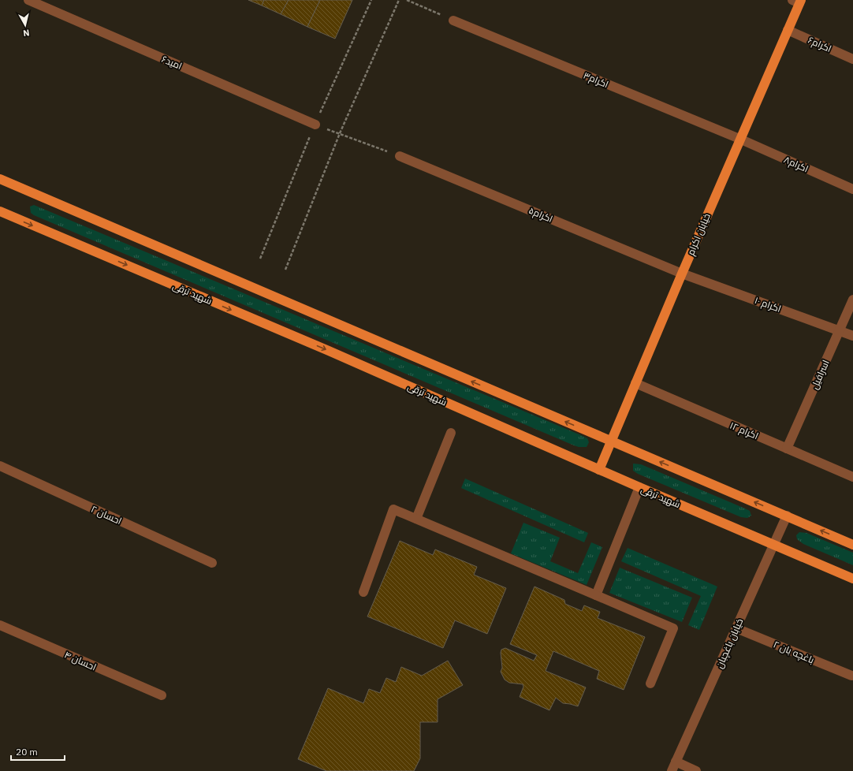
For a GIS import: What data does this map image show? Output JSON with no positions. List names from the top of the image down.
{
  "streets": {
    "main road": ["خیابان اکرام", "شهید ترقی"],
    "street": [
      "اکرام۶",
      "امید۶",
      "اکرام۳",
      "اکرام۸",
      "اکرام۵",
      "اکرام ۱۰",
      "اسرافیل",
      "اکرام ۱۲",
      "احسان ۲",
      "خیابان باغچبان",
      "باغچه بان ۲",
      "احسان ۴"
    ]
  },
  "crossings": [
    ["اکرام۶", "خیابان اکرام"],
    ["اکرام۳", "اکرام۸"],
    ["اکرام۳", "خیابان اکرام"],
    ["اکرام۸", "خیابان اکرام"],
    ["اکرام۵", "خیابان اکرام"],
    ["اکرام۵", "اکرام ۱۰"],
    ["خیابان اکرام", "شهید ترقی"],
    ["خیابان اکرام", "اکرام ۱۰"],
    ["خیابان اکرام", "اکرام ۱۲"],
    ["شهید ترقی", "خیابان باغچبان"],
    ["اکرام ۱۰", "اسرافیل"],
    ["اسرافیل", "اکرام ۱۲"],
    ["خیابان باغچبان", "باغچه بان ۲"]
  ],
  "scale_bar": "20 m",
  "north": "bottom"
}
